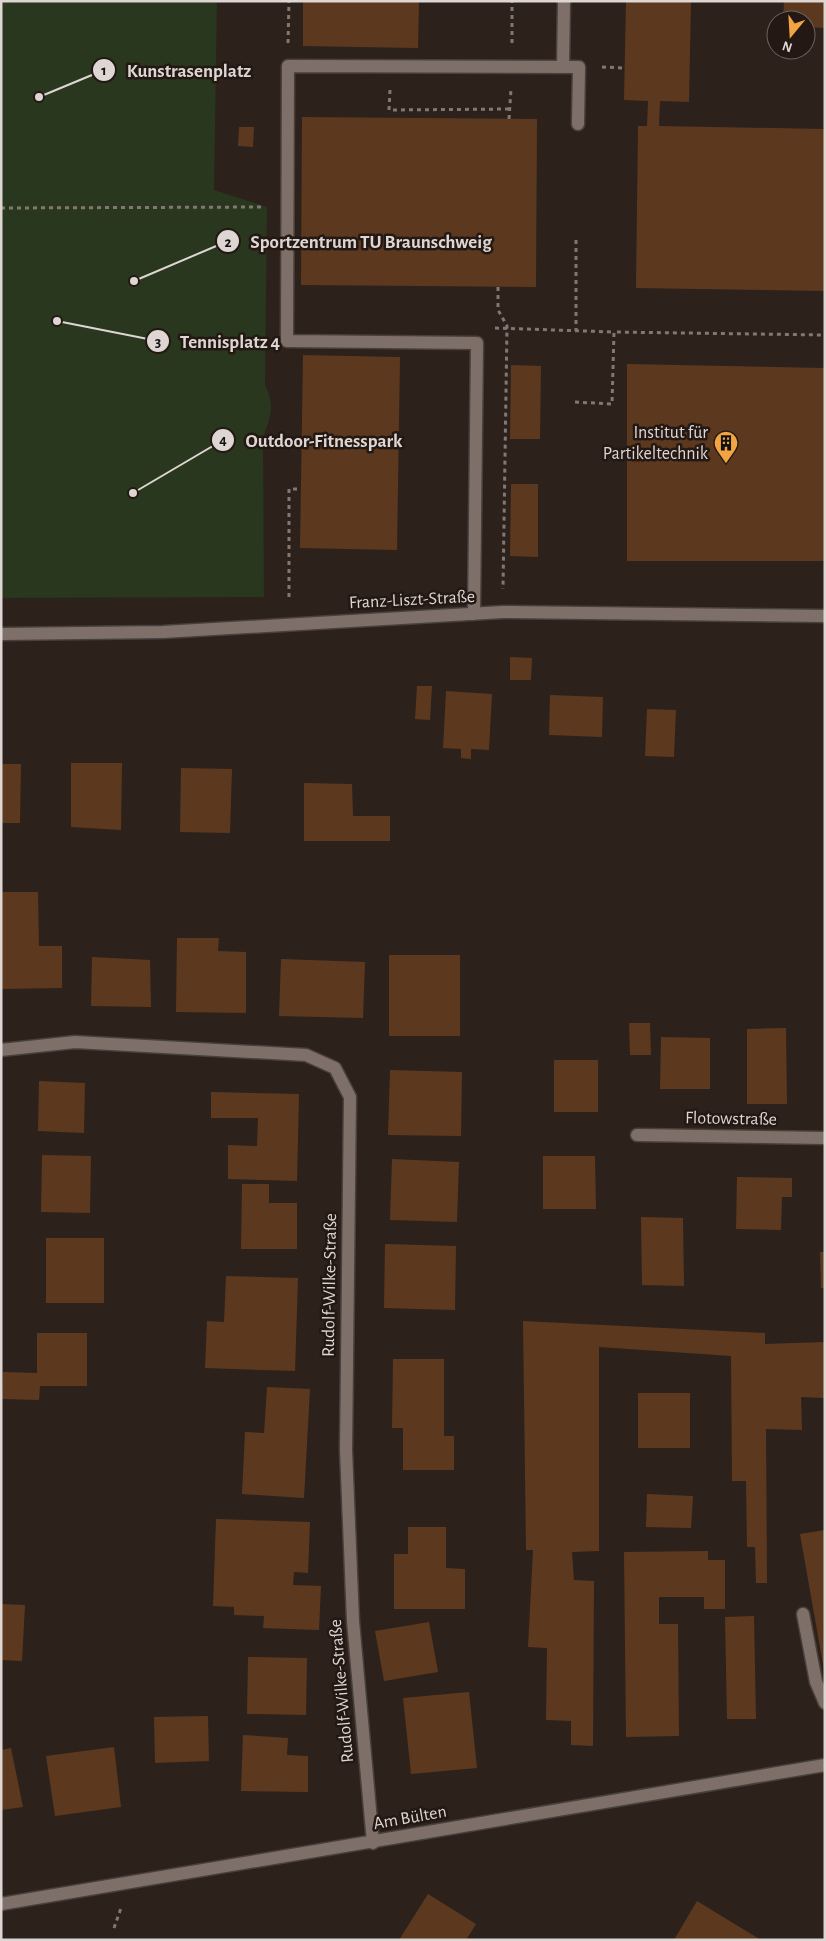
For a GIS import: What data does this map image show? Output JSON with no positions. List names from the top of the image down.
{
  "streets": {
    "street": [
      "Franz-Liszt-Straße",
      "Flotowstraße",
      "Rudolf-Wilke-Straße",
      "Am Bülten"
    ]
  },
  "crossings": [
    ["Rudolf-Wilke-Straße", "Am Bülten"]
  ],
  "places": {
    "other": [
      "Kunstrasenplatz",
      "Sportzentrum TU Braunschweig",
      "Tennisplatz 4",
      "Outdoor-Fitnesspark"
    ],
    "building": ["Institut für Partikeltechnik"]
  },
  "north": "bottom"
}
